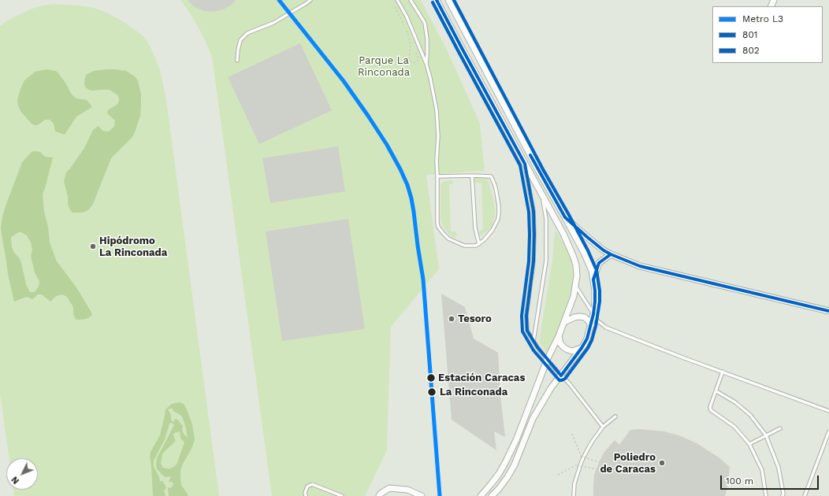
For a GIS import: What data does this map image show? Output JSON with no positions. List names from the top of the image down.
{
  "parks": ["Parque La Rinconada"],
  "places": [
    "Hipódromo La Rinconada",
    "Tesoro",
    "Estación Caracas",
    "La Rinconada",
    "Poliedro de Caracas"
  ],
  "lines": ["metro line L3", "transit line 801", "transit line 802"],
  "legend": ["Metro L3", "801", "802"],
  "scale_bar": "100 m",
  "north": "bottom left"
}
